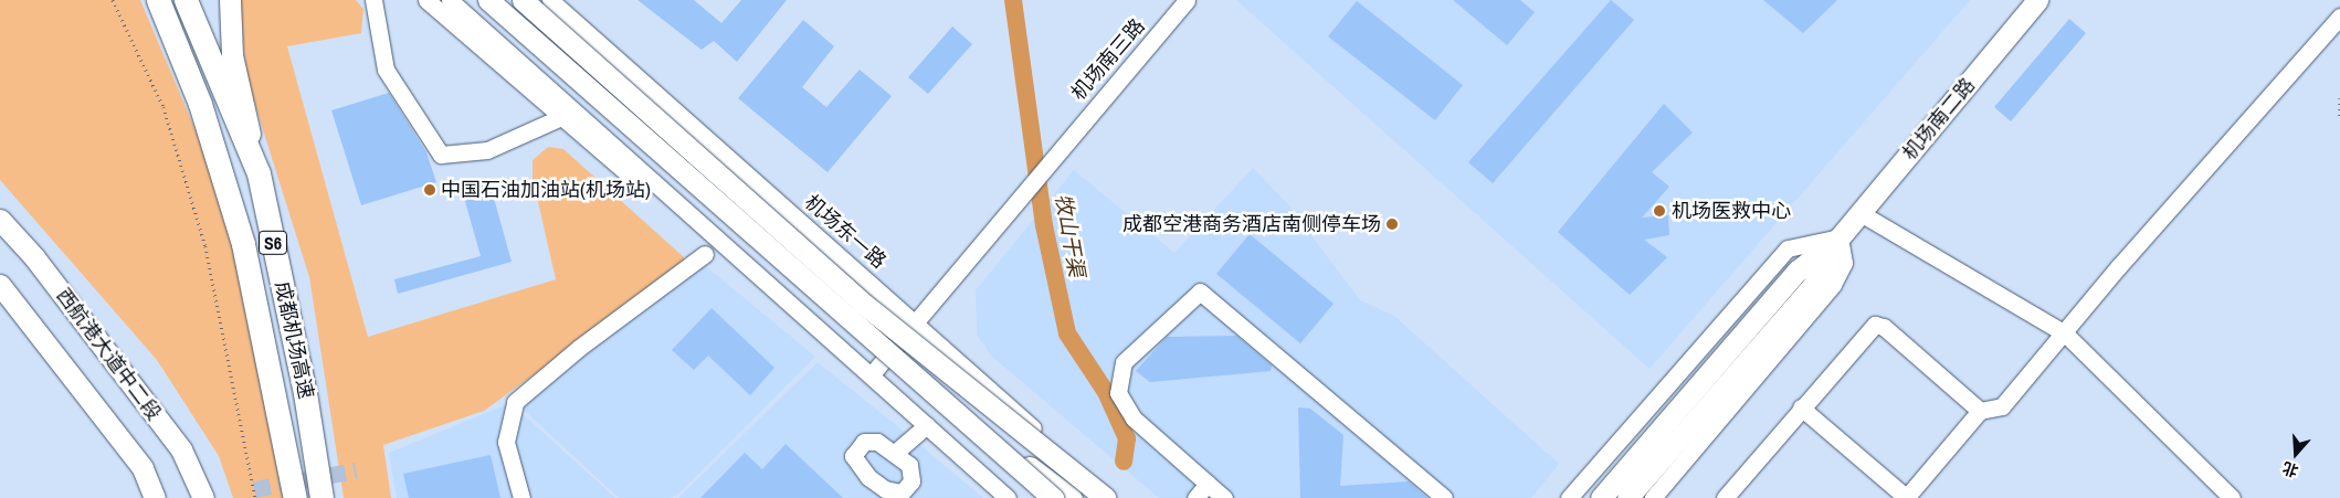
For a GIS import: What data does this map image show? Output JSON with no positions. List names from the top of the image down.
{
  "streets": {
    "highway": ["S6", "成都机场高速"],
    "main road": ["机场南二路", "西航港大道中二段"],
    "street": ["机场南三路", "机场东一路"]
  },
  "crossings": [
    ["机场南三路", "机场东一路"]
  ],
  "water": ["牧山干渠"],
  "places": ["中国石油加油站(机场站)", "机场医救中心", "成都空港商务酒店南侧停车场"],
  "north": "bottom"
}
